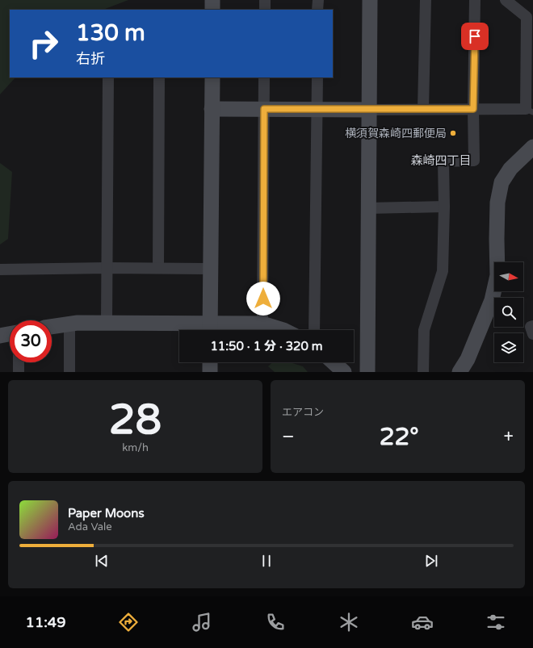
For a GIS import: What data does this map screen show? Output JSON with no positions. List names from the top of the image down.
{
  "districts": ["森崎四丁目"],
  "places": ["横須賀森崎四郵便局"],
  "north": "right",
  "page": {
    "turn": ["130 m", "右折"],
    "limit": "30",
    "trip": "11:50 · 1 分 · 320 m",
    "tile": [
      ["28", "km/h"],
      "エアコン"
    ],
    "heat": ["−", "22°", "+"],
    "song": ["Paper Moons", "Ada Vale"],
    "tabs": "11:49"
  }
}
